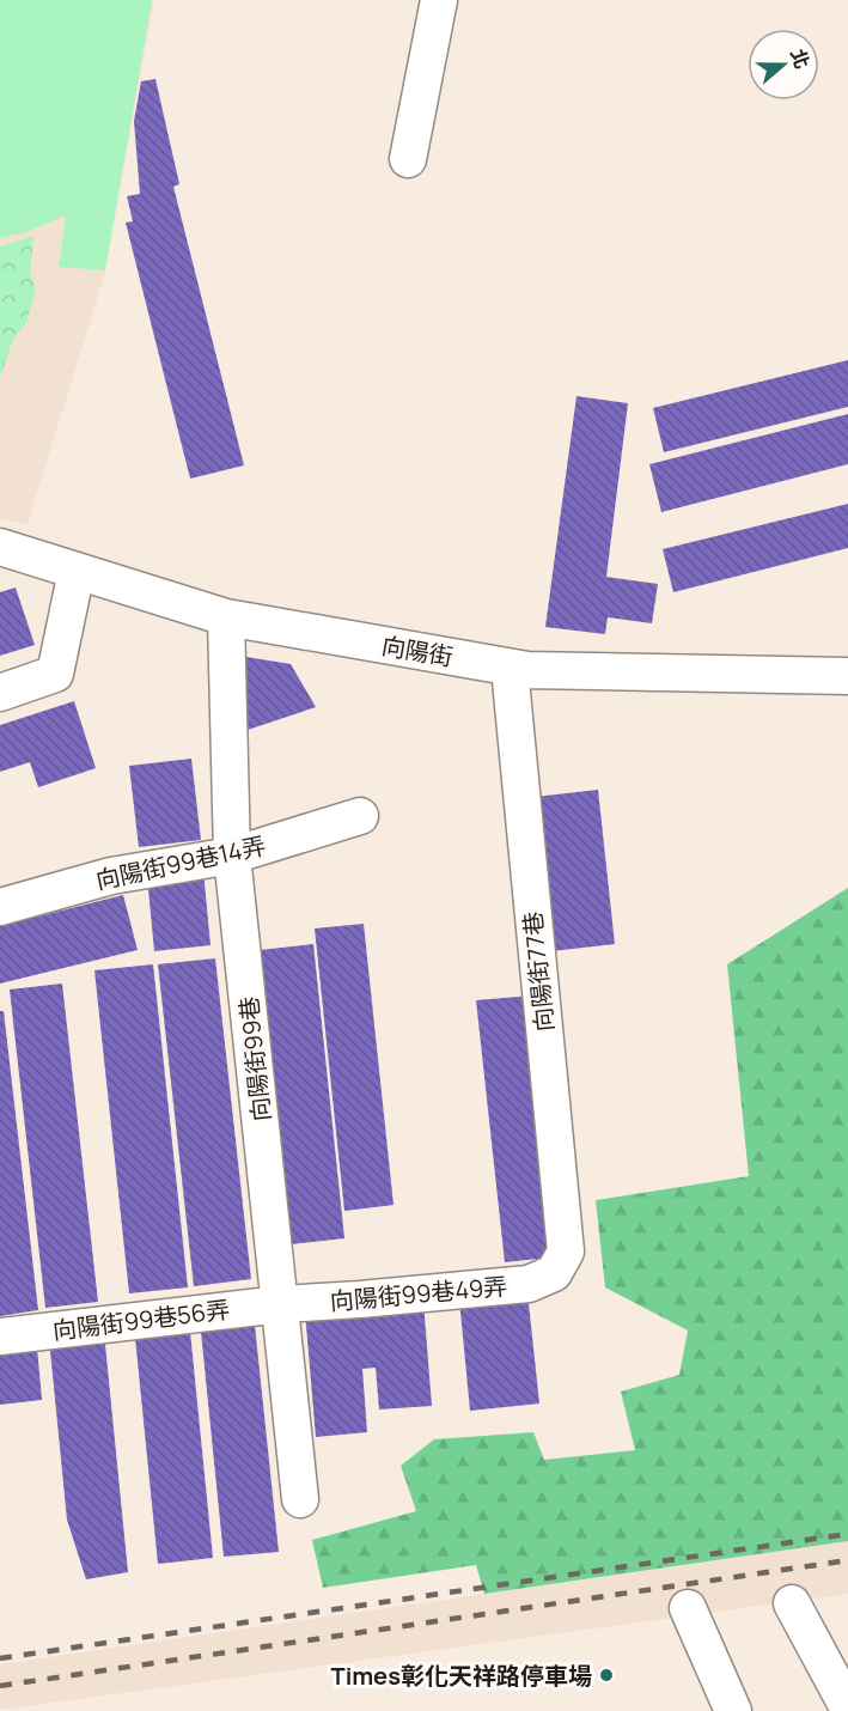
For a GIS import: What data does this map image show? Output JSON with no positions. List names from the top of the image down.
{
  "streets": {
    "street": [
      "向陽街",
      "向陽街99巷14弄",
      "向陽街77巷",
      "向陽街99巷",
      "向陽街99巷49弄",
      "向陽街99巷56弄"
    ]
  },
  "crossings": [
    ["向陽街", "向陽街77巷"],
    ["向陽街", "向陽街99巷"],
    ["向陽街99巷14弄", "向陽街99巷"],
    ["向陽街77巷", "向陽街99巷49弄"],
    ["向陽街99巷", "向陽街99巷49弄"],
    ["向陽街99巷", "向陽街99巷56弄"],
    ["向陽街99巷49弄", "向陽街99巷56弄"]
  ],
  "places": ["Times彰化天祥路停車場"],
  "north": "right"
}
